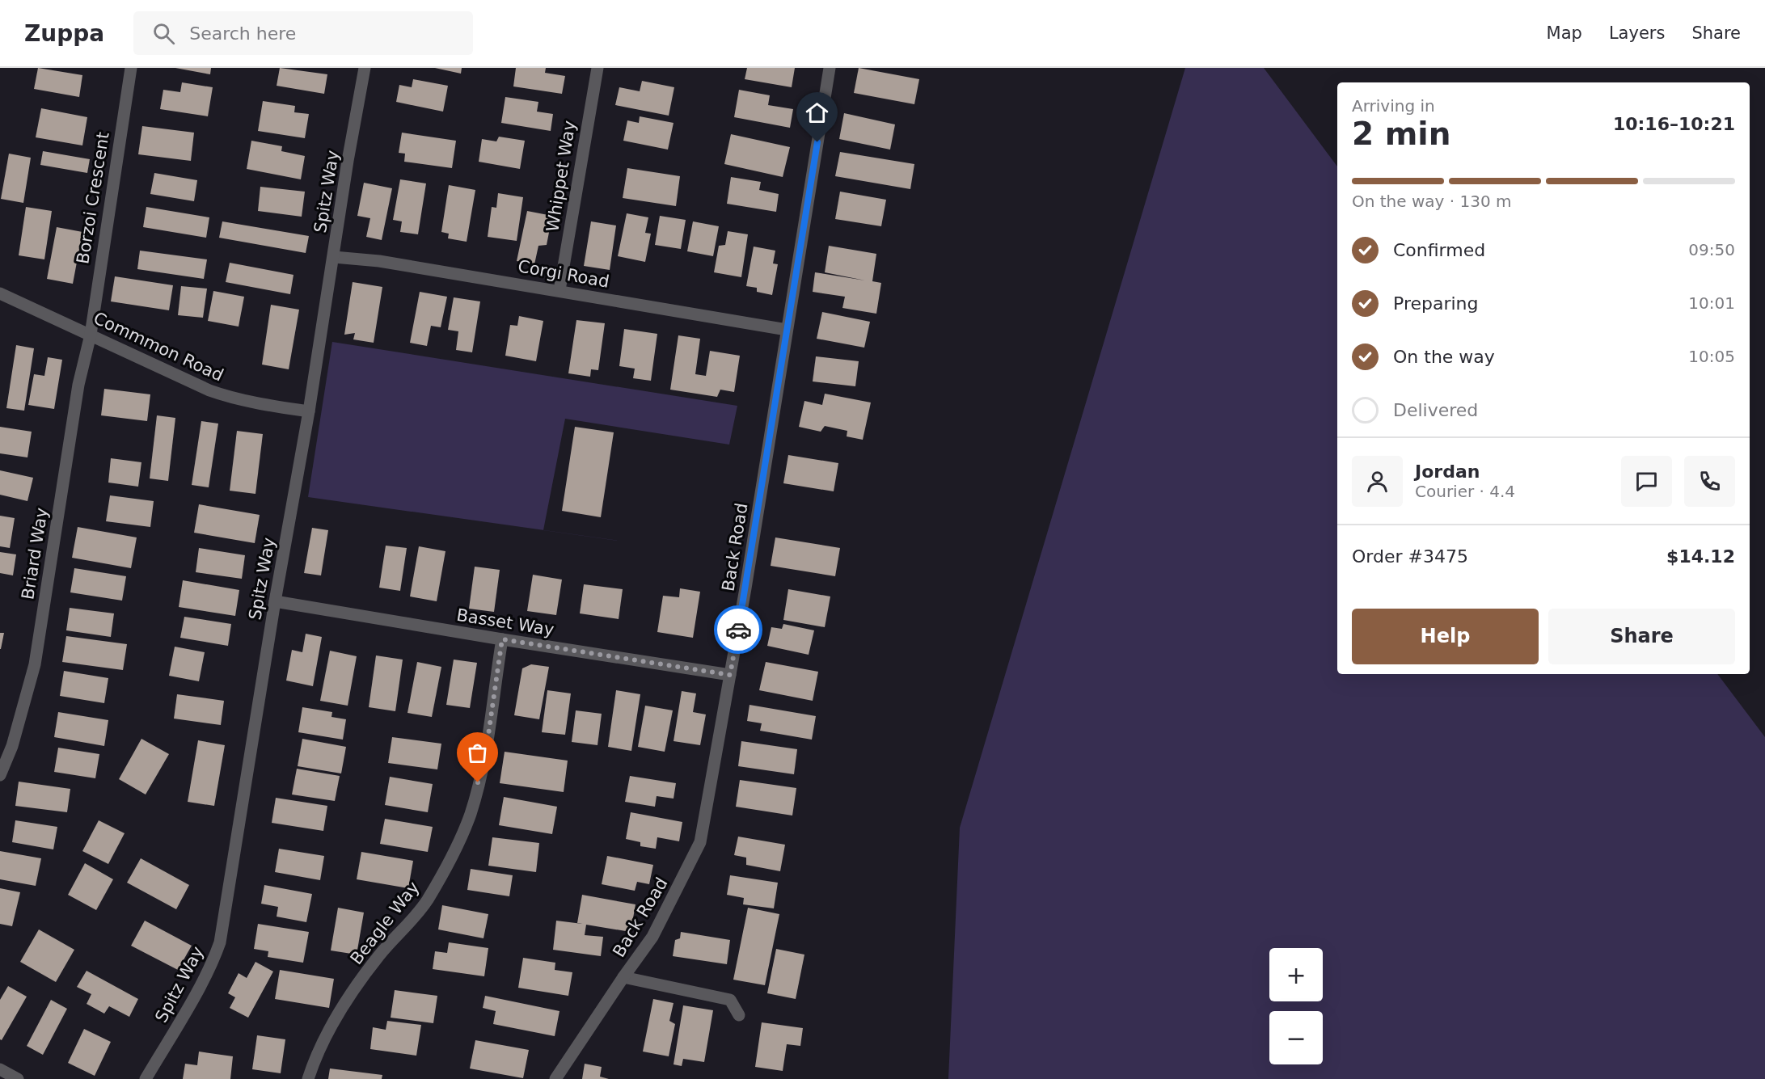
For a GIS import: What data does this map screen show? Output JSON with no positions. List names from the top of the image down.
{
  "streets": {
    "street": [
      "Whippet Way",
      "Spitz Way",
      "Borzoi Crescent",
      "Corgi Road",
      "Commmon Road",
      "Back Road",
      "Briard Way",
      "Basset Way",
      "Beagle Way"
    ]
  },
  "crossings": [
    ["Whippet Way", "Corgi Road"],
    ["Spitz Way", "Corgi Road"],
    ["Spitz Way", "Commmon Road"],
    ["Spitz Way", "Basset Way"],
    ["Borzoi Crescent", "Commmon Road"],
    ["Borzoi Crescent", "Briard Way"],
    ["Corgi Road", "Back Road"],
    ["Commmon Road", "Briard Way"],
    ["Back Road", "Basset Way"],
    ["Basset Way", "Beagle Way"]
  ],
  "page": {
    "header": "Zuppa",
    "search": "Search here",
    "nav": ["Map", "Layers", "Share"],
    "heading": ["2 min", "Arriving in", "10:16–10:21"],
    "panel": [
      "Jordan",
      "Courier · 4.4",
      "Order #3475",
      "$14.12"
    ],
    "bar": "On the way · 130 m",
    "list": [
      ["Confirmed", "09:50"],
      ["Preparing", "10:01"],
      ["On the way", "10:05"],
      "Delivered"
    ],
    "buttons": ["Help", "Share"],
    "map_buttons": ["+", "−"]
  }
}
